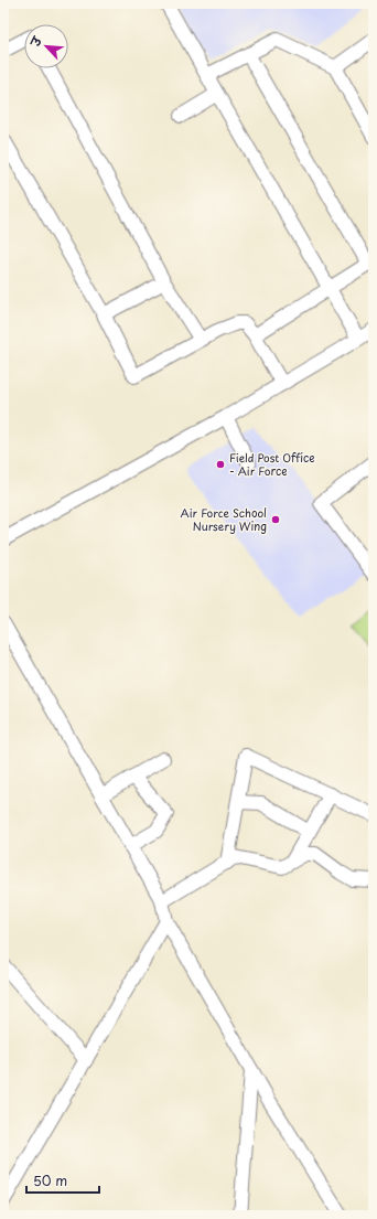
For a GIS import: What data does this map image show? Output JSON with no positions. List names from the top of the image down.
{
  "places": ["Field Post Office - Air Force", "Air Force School Nursery Wing"],
  "scale_bar": "50 m",
  "north": "top left"
}
